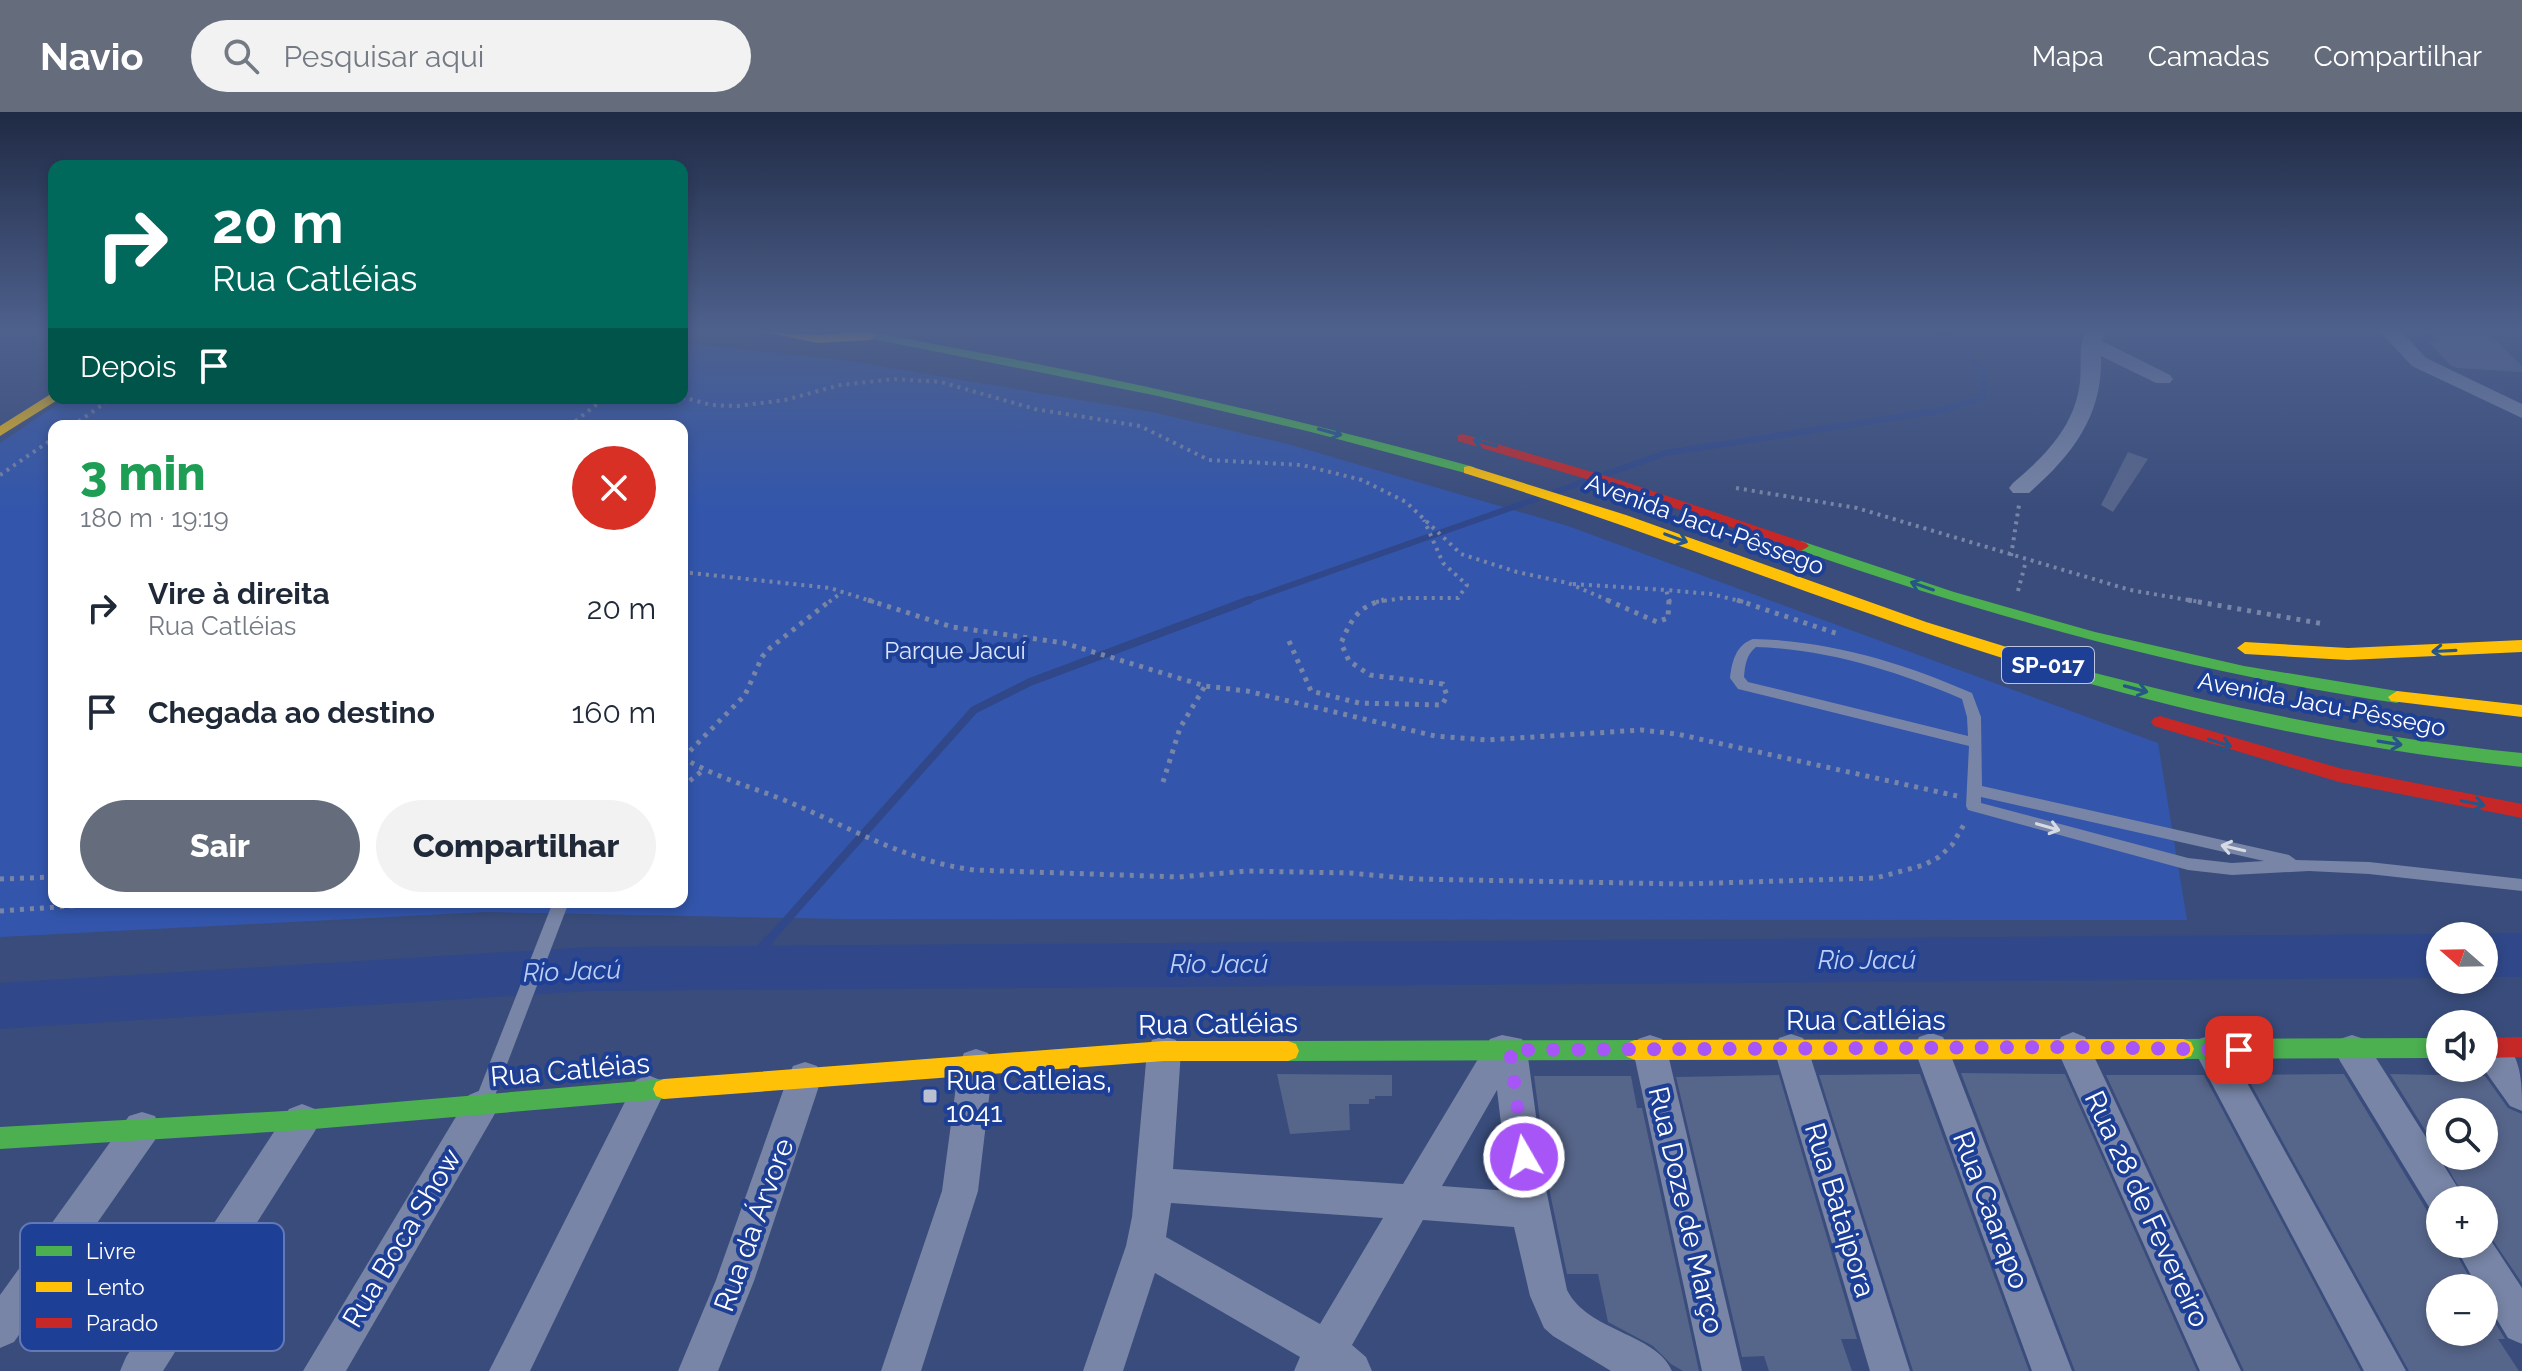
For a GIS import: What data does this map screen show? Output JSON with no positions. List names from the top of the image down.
{
  "streets": {
    "main road": ["Avenida Jacu-Pêssego", "SP-017", "Rua Catléias"],
    "street": [
      "Rua 28 de Fevereiro",
      "Rua Doze de Março",
      "Rua Bataipora",
      "Rua Caarapo",
      "Rua da Árvore",
      "Rua Boca Show"
    ]
  },
  "crossings": [
    ["Rua Catléias", "Rua 28 de Fevereiro"],
    ["Rua Catléias", "Rua Doze de Março"],
    ["Rua Catléias", "Rua Bataipora"],
    ["Rua Catléias", "Rua Caarapo"],
    ["Rua Catléias", "Rua da Árvore"],
    ["Rua Catléias", "Rua Boca Show"]
  ],
  "water": ["Rio Jacú"],
  "parks": ["Parque Jacuí"],
  "places": {
    "transit": ["Rua Catleias, 1041"]
  },
  "legend": ["Livre", "Lento", "Parado"],
  "north": "left",
  "page": {
    "header": "Navio",
    "search": "Pesquisar aqui",
    "nav": ["Mapa", "Camadas", "Compartilhar"],
    "turn": ["20 m", "Rua Catléias"],
    "then": "Depois",
    "heading": ["3 min", "180 m · 19:19"],
    "list": [
      {
        "name": "Vire à direita",
        "note": "Rua Catléias",
        "value": "20 m"
      },
      {
        "name": "Chegada ao destino",
        "value": "160 m"
      }
    ],
    "buttons": ["Sair", "Compartilhar"],
    "map_buttons": ["+", "−"]
  }
}
